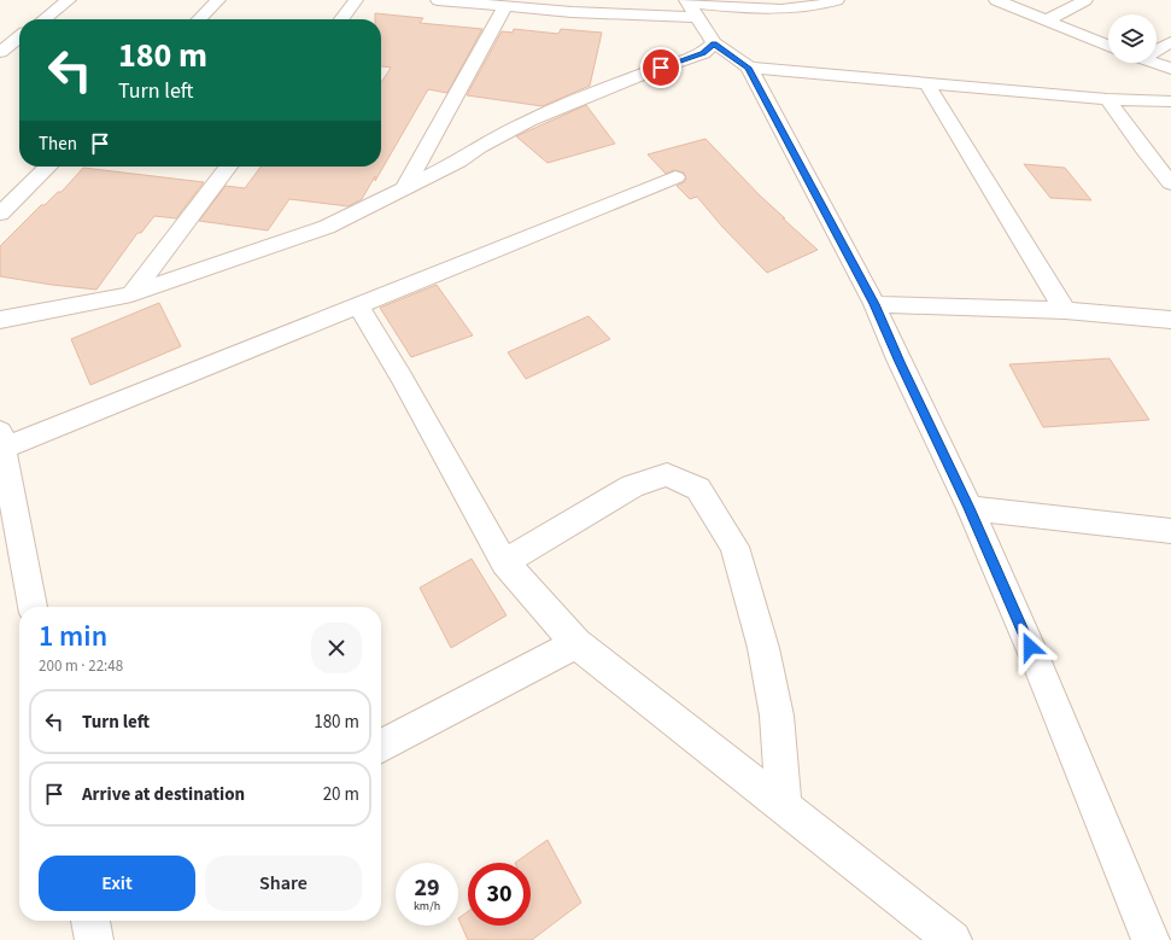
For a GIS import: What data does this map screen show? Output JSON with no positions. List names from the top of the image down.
{
  "page": {
    "turn": ["180 m", "Turn left"],
    "then": "Then",
    "heading": ["1 min", "200 m · 22:48"],
    "list": [
      {
        "name": "Turn left",
        "value": "180 m"
      },
      {
        "name": "Arrive at destination",
        "value": "20 m"
      }
    ],
    "buttons": ["Exit", "Share"],
    "speed": "29 km/h",
    "limit": "30"
  }
}
